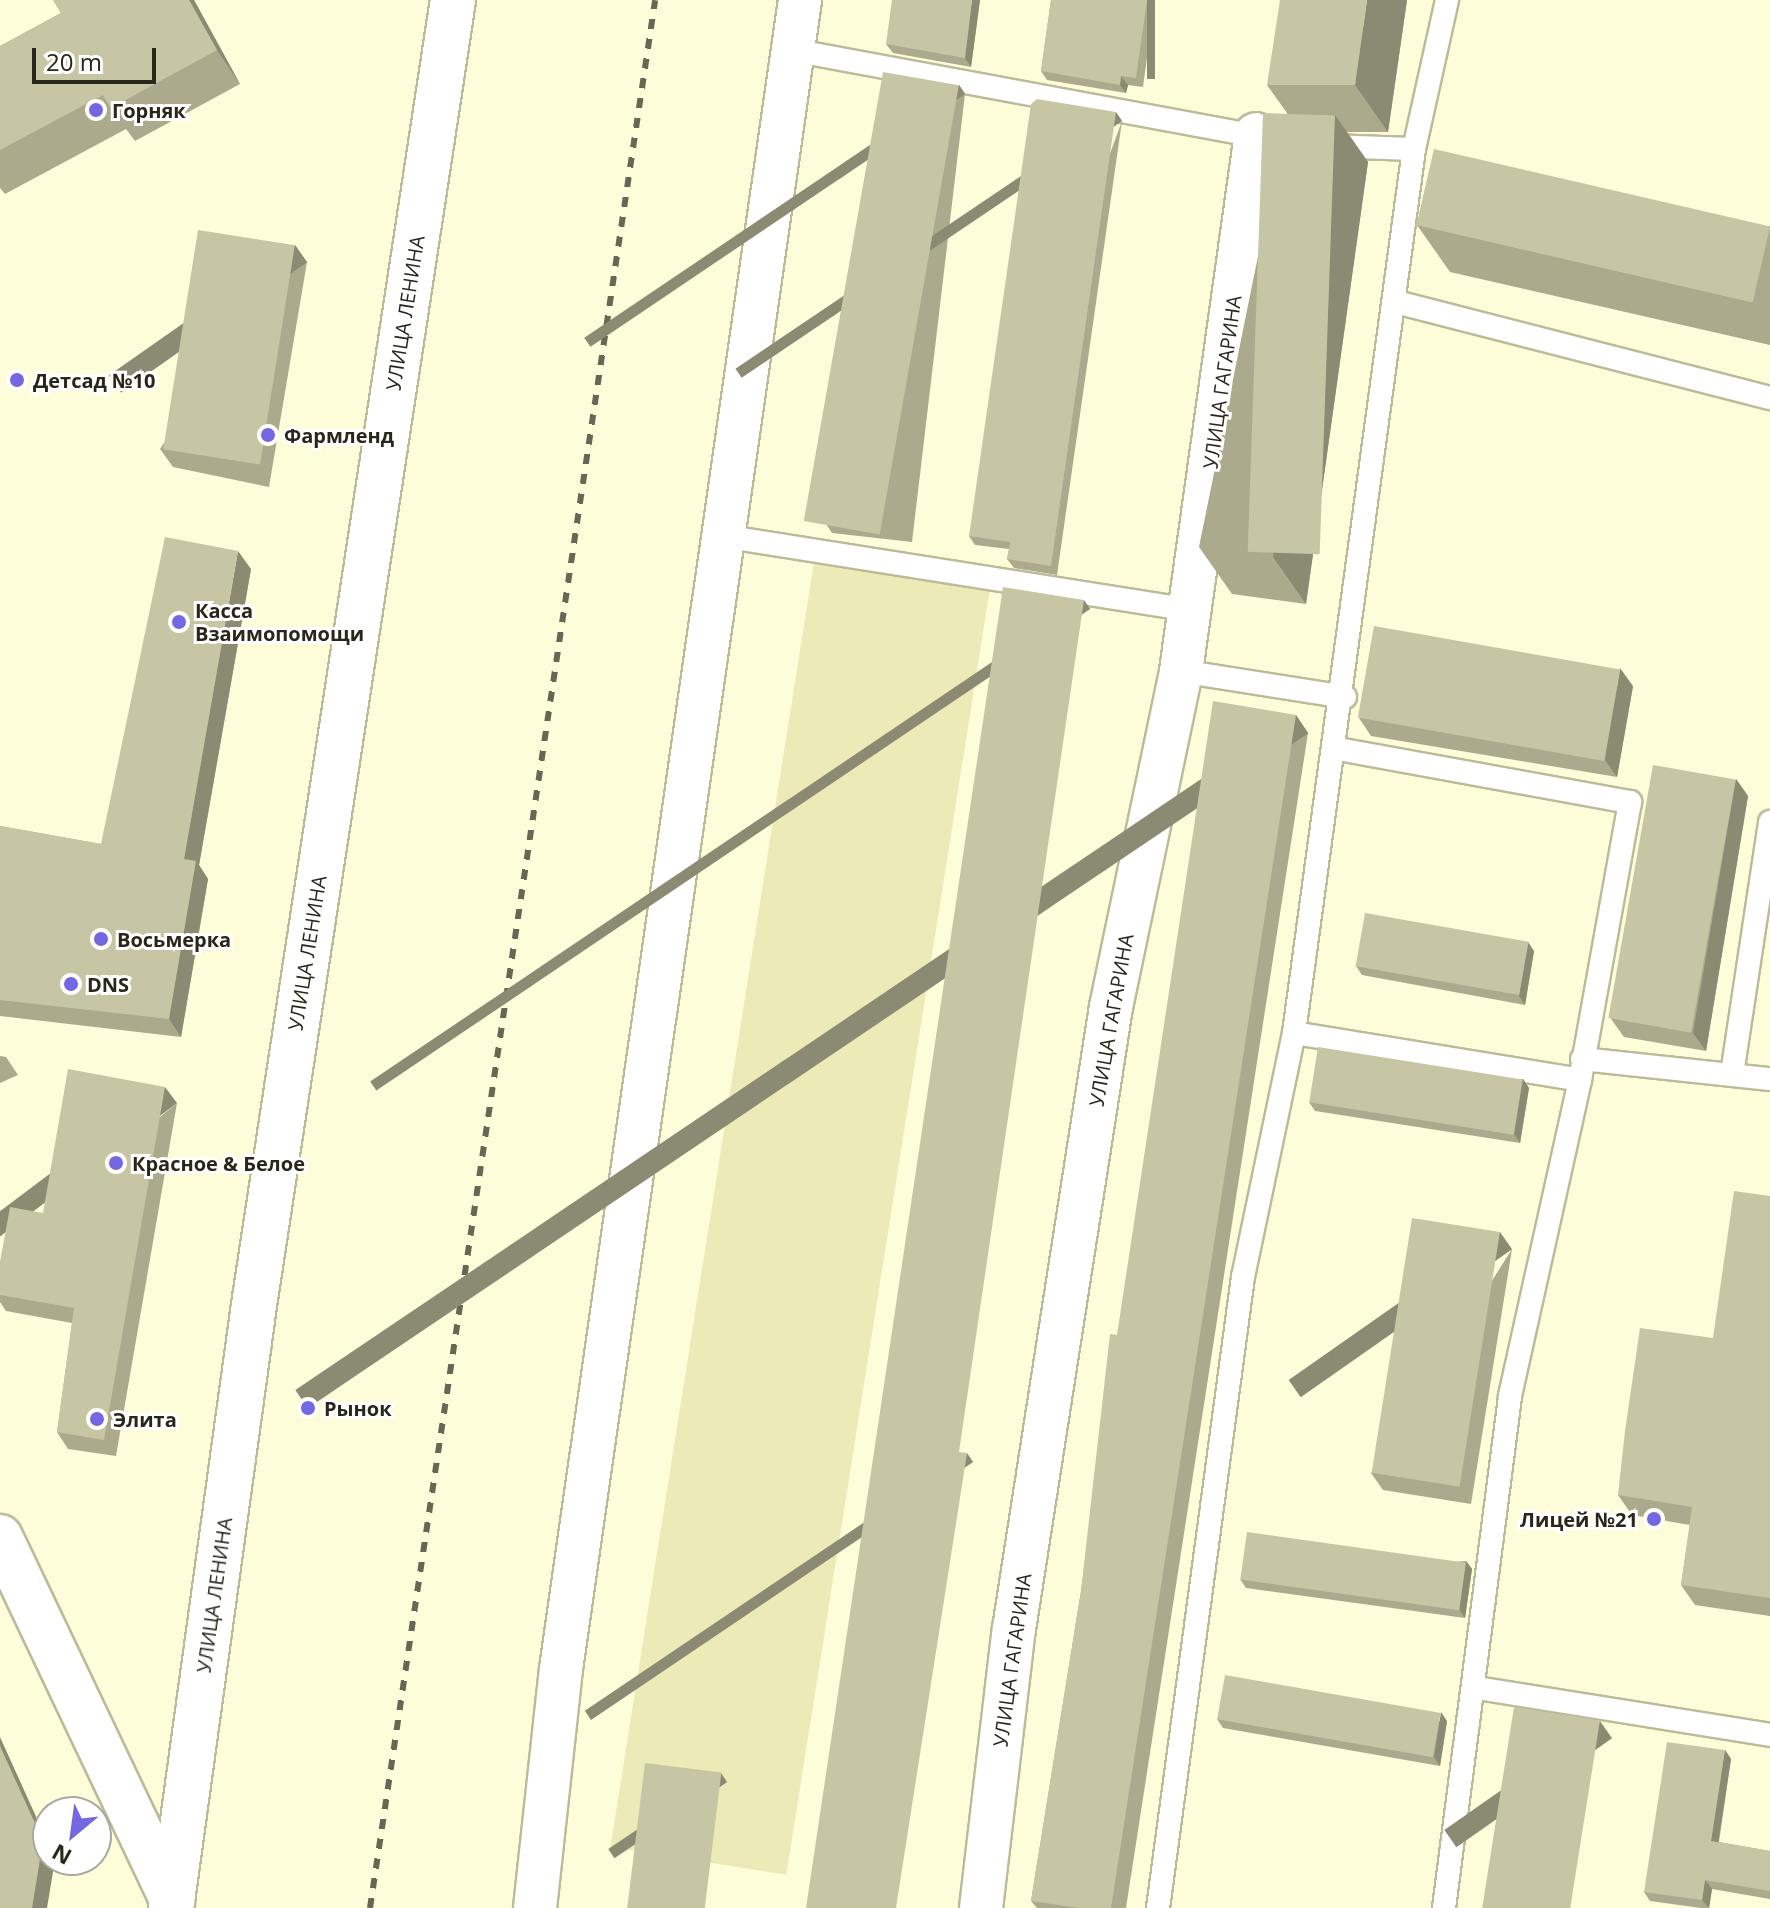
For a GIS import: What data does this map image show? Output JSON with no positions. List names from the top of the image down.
{
  "streets": {
    "street": ["УЛИЦА ЛЕНИНА", "УЛИЦА ГАГАРИНА"]
  },
  "places": [
    "Горняк",
    "Детсад №10",
    "Фармленд",
    "Касса Взаимопомощи",
    "Восьмерка",
    "DNS",
    "Красное & Белое",
    "Рынок",
    "Элита",
    "Лицей №21"
  ],
  "scale_bar": "20 m",
  "north": "bottom left"
}
